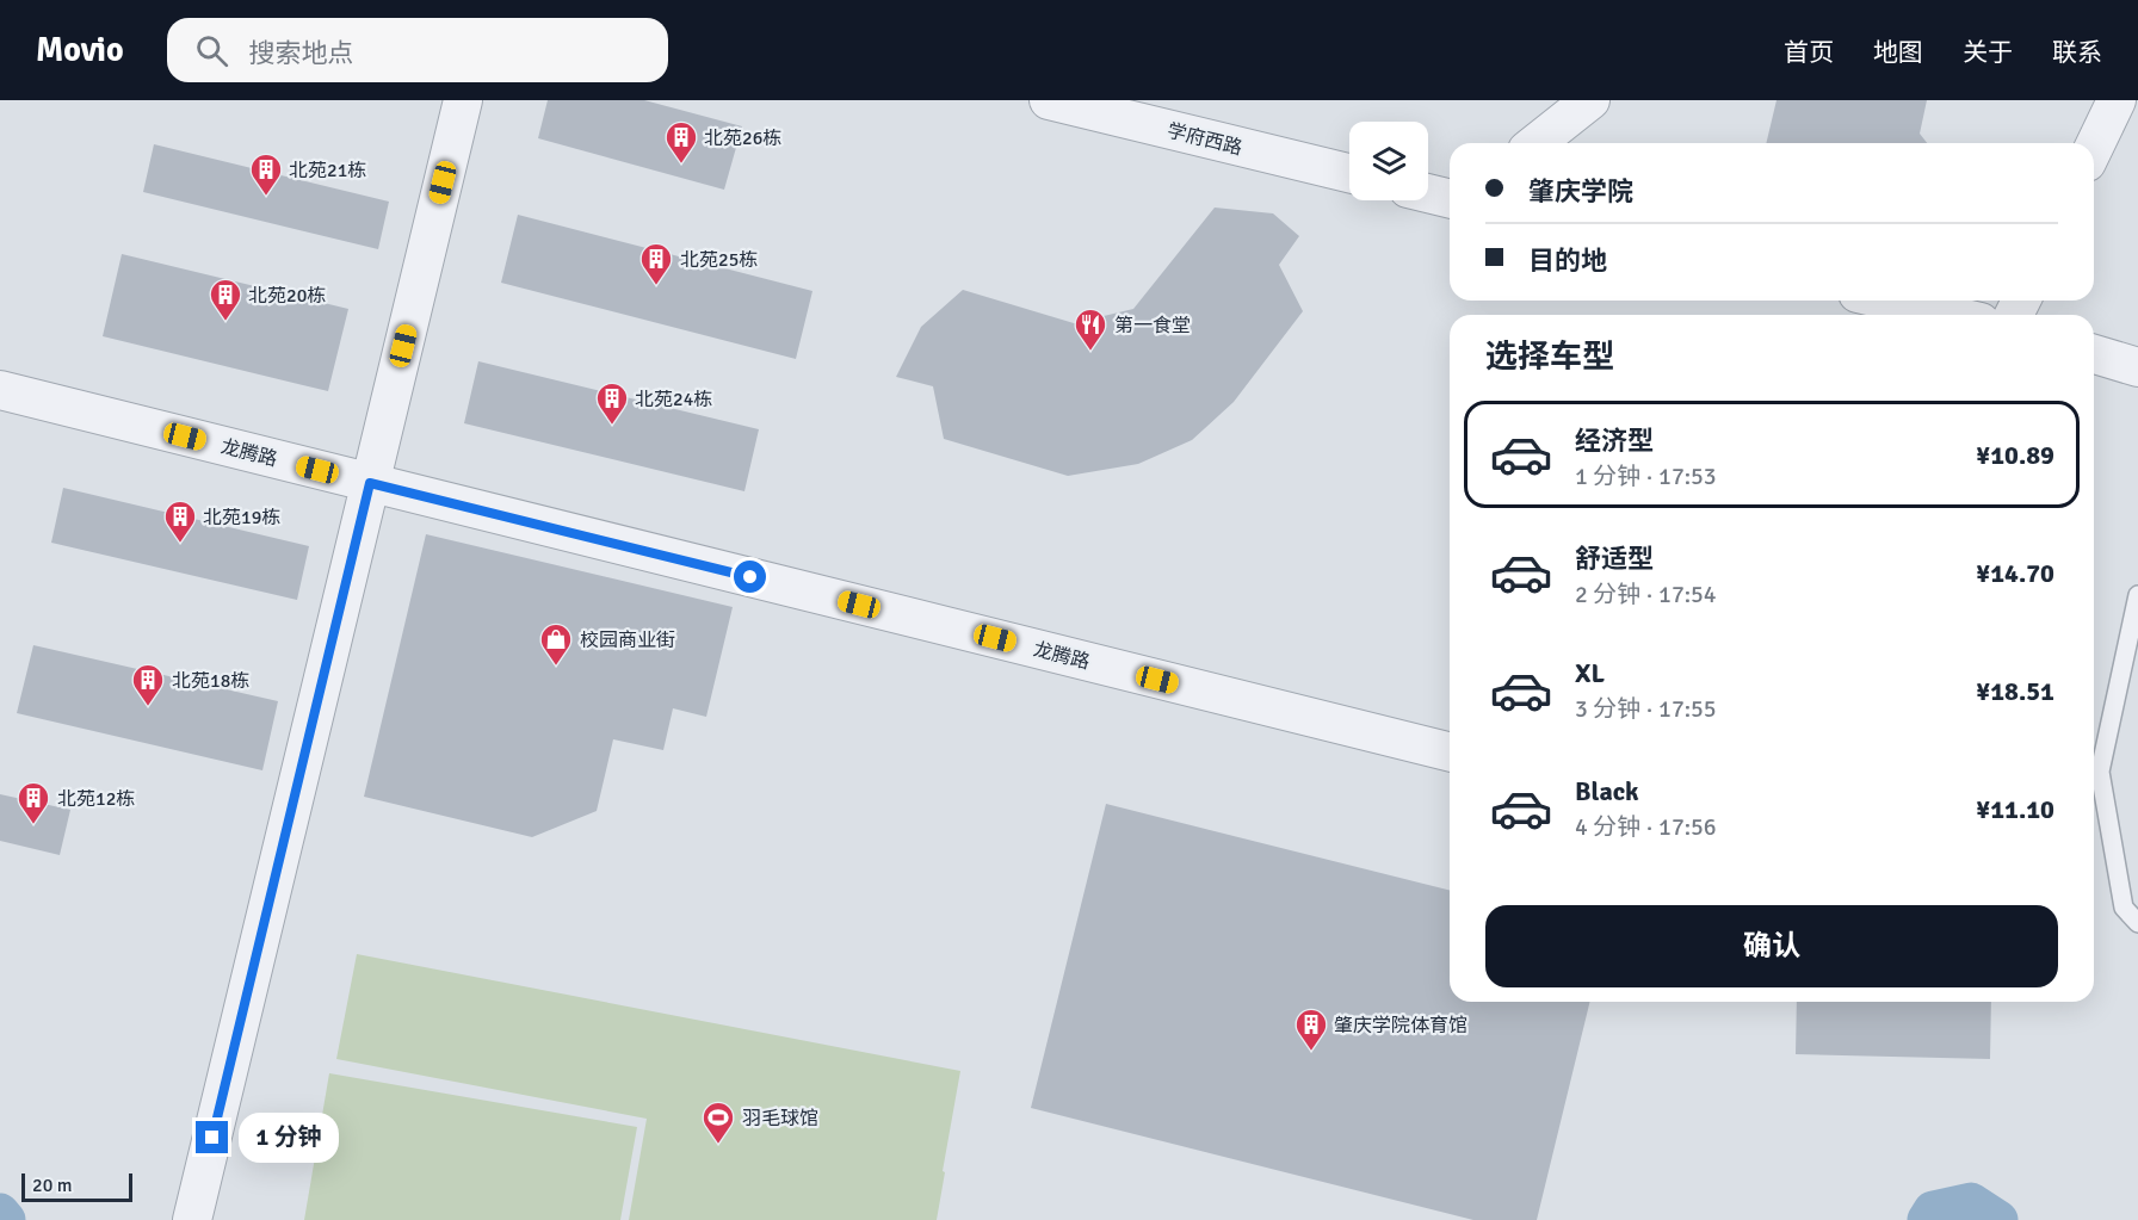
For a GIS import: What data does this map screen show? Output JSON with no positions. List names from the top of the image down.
{
  "streets": {
    "street": ["学府西路", "龙腾路"]
  },
  "places": {
    "building": [
      "北苑26栋",
      "北苑21栋",
      "北苑25栋",
      "北苑20栋",
      "北苑24栋",
      "北苑19栋",
      "北苑18栋",
      "北苑12栋",
      "肇庆学院体育馆"
    ],
    "restaurant": ["第一食堂"],
    "shop": ["校园商业街"],
    "sports": ["羽毛球馆"]
  },
  "scale_bar": "20 m",
  "page": {
    "header": "Movio",
    "search": "搜索地点",
    "nav": [
      "首页",
      "地图",
      "关于",
      "联系"
    ],
    "banner": ["肇庆学院", "目的地"],
    "heading": "选择车型",
    "list": [
      {
        "name": "经济型",
        "note": "1 分钟 · 17:53",
        "value": "¥10.89"
      },
      {
        "name": "舒适型",
        "note": "2 分钟 · 17:54",
        "value": "¥14.70"
      },
      {
        "name": "XL",
        "note": "3 分钟 · 17:55",
        "value": "¥18.51"
      },
      {
        "name": "Black",
        "note": "4 分钟 · 17:56",
        "value": "¥11.10"
      }
    ],
    "buttons": "确认",
    "bubble": "1 分钟",
    "scale": "20 m"
  }
}
